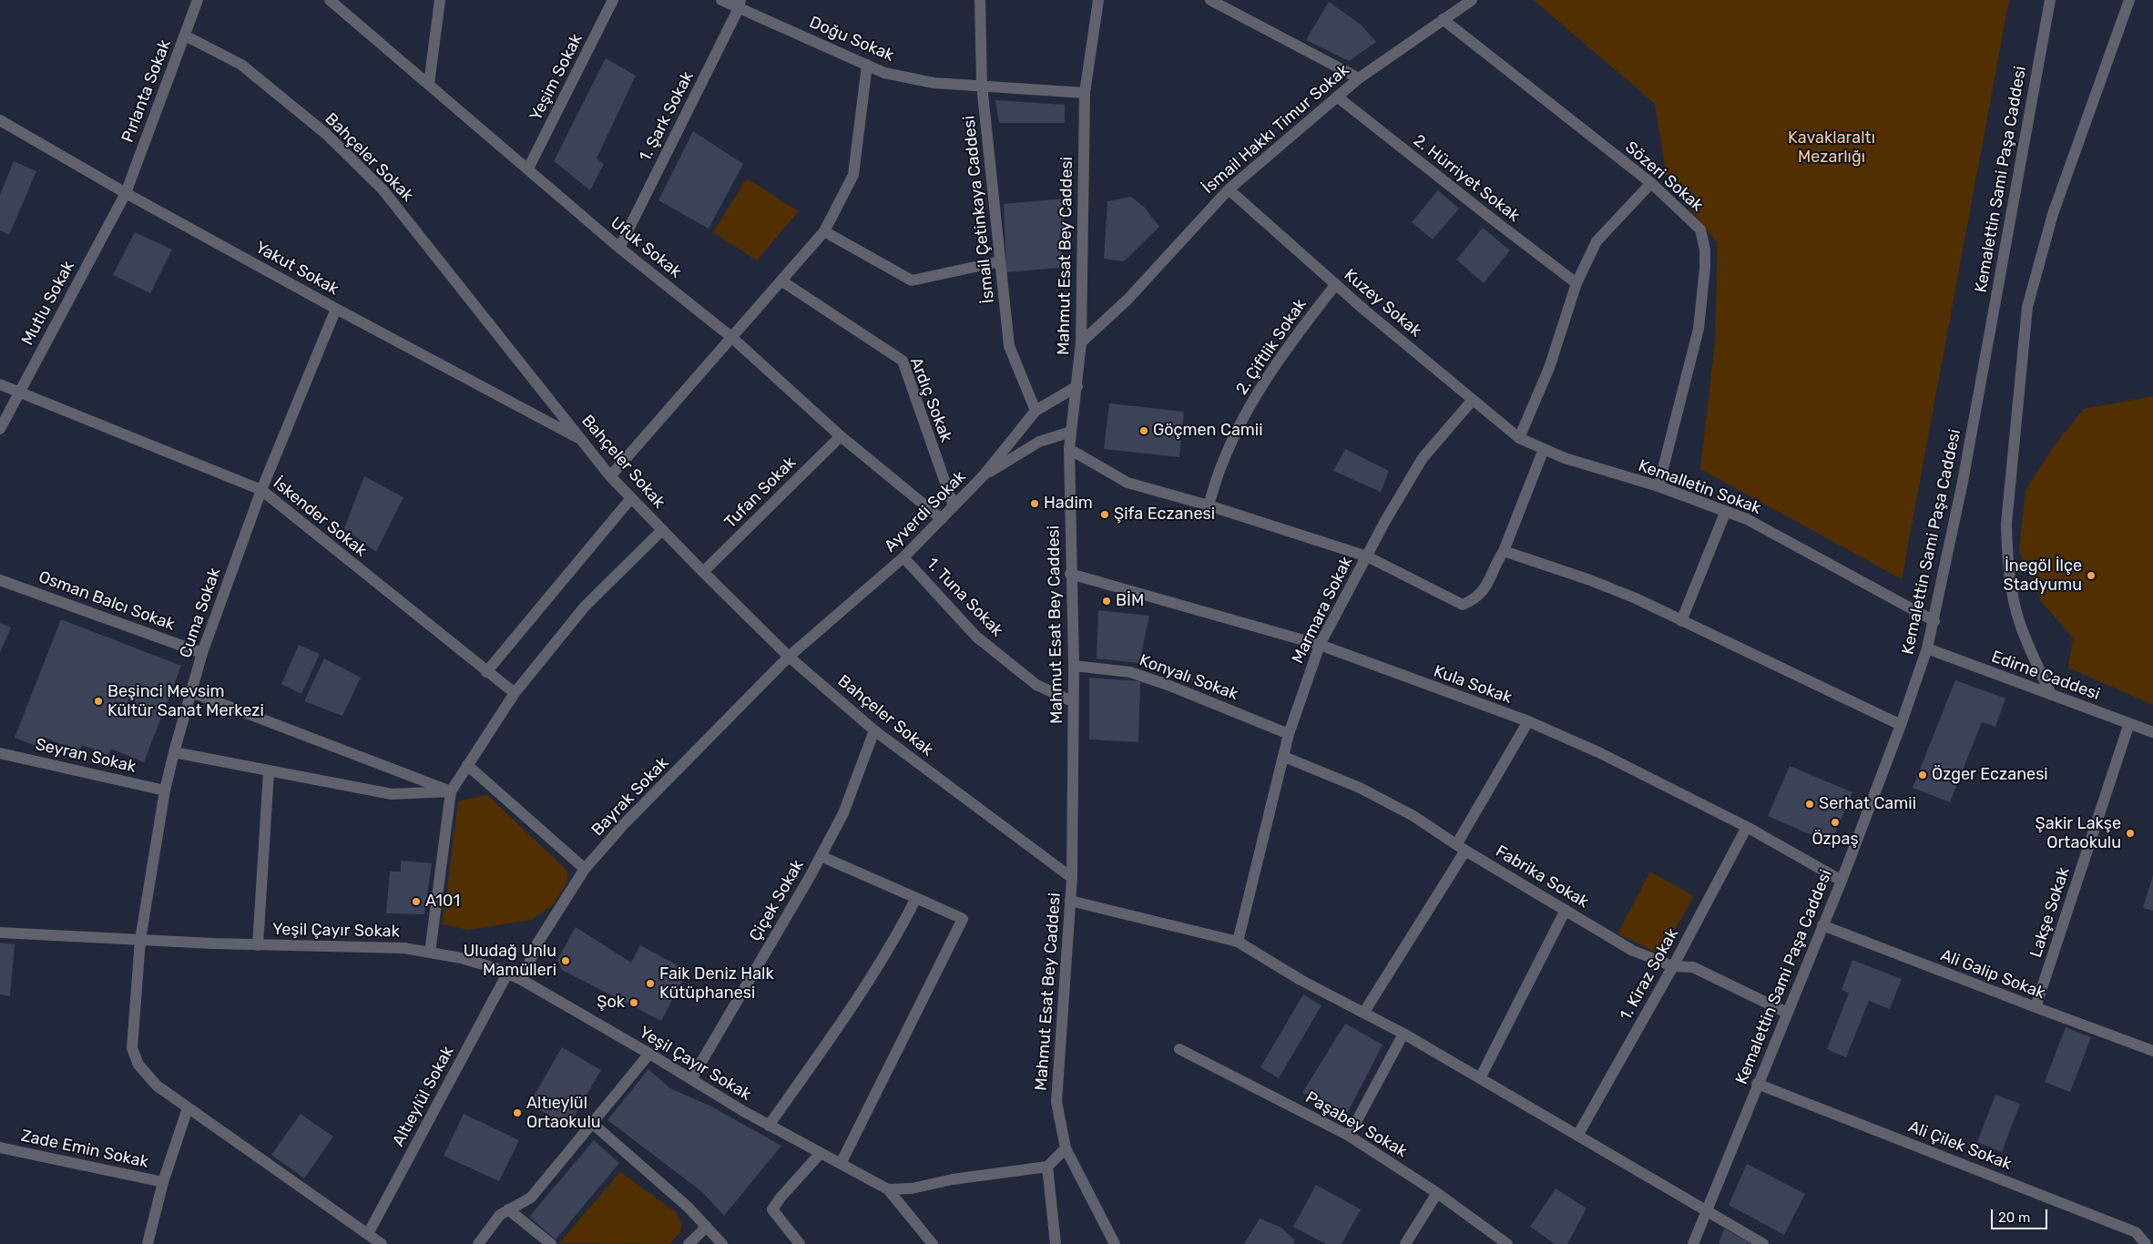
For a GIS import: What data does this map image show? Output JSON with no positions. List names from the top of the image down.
{
  "streets": {
    "street": [
      "Doğu Sokak",
      "Yeşim Sokak",
      "Pırlanta Sokak",
      "1. Şark Sokak",
      "İsmail Hakkı Timur Sokak",
      "Bahçeler Sokak",
      "Sözeri Sokak",
      "2. Hürriyet Sokak",
      "Kemalettin Sami Paşa Caddesi",
      "İsmail Çetinkaya Caddesi",
      "Ufuk Sokak",
      "Mahmut Esat Bey Caddesi",
      "Yakut Sokak",
      "Mutlu Sokak",
      "Kuzey Sokak",
      "2. Çiftlik Sokak",
      "Ardıç Sokak",
      "Kemalletin Sokak",
      "Tufan Sokak",
      "Ayverdi Sokak",
      "İskender Sokak",
      "1. Tuna Sokak",
      "Osman Balcı Sokak",
      "Marmara Sokak",
      "Cuma Sokak",
      "Edirne Caddesi",
      "Konyalı Sokak",
      "Kula Sokak",
      "Seyran Sokak",
      "Bayrak Sokak",
      "Fabrika Sokak",
      "Çiçek Sokak",
      "Lakşe Sokak",
      "Yeşil Çayır Sokak",
      "1. Kiraz Sokak",
      "Ali Galip Sokak",
      "Altıeylül Sokak",
      "Paşabey Sokak",
      "Ali Çilek Sokak",
      "Zade Emin Sokak"
    ]
  },
  "crossings": [
    ["Doğu Sokak", "1. Şark Sokak"],
    ["Doğu Sokak", "İsmail Çetinkaya Caddesi"],
    ["Doğu Sokak", "Mahmut Esat Bey Caddesi"],
    ["Yeşim Sokak", "Ufuk Sokak"],
    ["Pırlanta Sokak", "Bahçeler Sokak"],
    ["Pırlanta Sokak", "Yakut Sokak"],
    ["Pırlanta Sokak", "Mutlu Sokak"],
    ["1. Şark Sokak", "Ufuk Sokak"],
    ["İsmail Hakkı Timur Sokak", "Sözeri Sokak"],
    ["İsmail Hakkı Timur Sokak", "2. Hürriyet Sokak"],
    ["İsmail Hakkı Timur Sokak", "Mahmut Esat Bey Caddesi"],
    ["İsmail Hakkı Timur Sokak", "Kuzey Sokak"],
    ["Bahçeler Sokak", "Mahmut Esat Bey Caddesi"],
    ["Bahçeler Sokak", "Yakut Sokak"],
    ["Bahçeler Sokak", "Tufan Sokak"],
    ["Bahçeler Sokak", "Ayverdi Sokak"],
    ["Bahçeler Sokak", "Bayrak Sokak"],
    ["Bahçeler Sokak", "Çiçek Sokak"],
    ["Sözeri Sokak", "Kemalletin Sokak"],
    ["Kemalettin Sami Paşa Caddesi", "Kemalletin Sokak"],
    ["Kemalettin Sami Paşa Caddesi", "Edirne Caddesi"],
    ["Kemalettin Sami Paşa Caddesi", "Kula Sokak"],
    ["Kemalettin Sami Paşa Caddesi", "Fabrika Sokak"],
    ["Kemalettin Sami Paşa Caddesi", "Ali Galip Sokak"],
    ["Kemalettin Sami Paşa Caddesi", "Ali Çilek Sokak"],
    ["İsmail Çetinkaya Caddesi", "Ayverdi Sokak"],
    ["Ufuk Sokak", "Tufan Sokak"],
    ["Ufuk Sokak", "Ayverdi Sokak"],
    ["Mahmut Esat Bey Caddesi", "Ayverdi Sokak"],
    ["Mahmut Esat Bey Caddesi", "1. Tuna Sokak"],
    ["Mahmut Esat Bey Caddesi", "Konyalı Sokak"],
    ["Mahmut Esat Bey Caddesi", "Kula Sokak"],
    ["Yakut Sokak", "Mutlu Sokak"],
    ["Yakut Sokak", "Cuma Sokak"],
    ["Mutlu Sokak", "İskender Sokak"],
    ["Kuzey Sokak", "2. Çiftlik Sokak"],
    ["Kuzey Sokak", "Kemalletin Sokak"],
    ["Kuzey Sokak", "Marmara Sokak"],
    ["Ardıç Sokak", "Ayverdi Sokak"],
    ["Ayverdi Sokak", "1. Tuna Sokak"],
    ["Ayverdi Sokak", "Bayrak Sokak"],
    ["İskender Sokak", "Cuma Sokak"],
    ["Osman Balcı Sokak", "Cuma Sokak"],
    ["Marmara Sokak", "Konyalı Sokak"],
    ["Marmara Sokak", "Kula Sokak"],
    ["Marmara Sokak", "Fabrika Sokak"],
    ["Cuma Sokak", "Seyran Sokak"],
    ["Cuma Sokak", "Yeşil Çayır Sokak"],
    ["Cuma Sokak", "Altıeylül Sokak"],
    ["Edirne Caddesi", "Lakşe Sokak"],
    ["Kula Sokak", "1. Kiraz Sokak"],
    ["Bayrak Sokak", "Yeşil Çayır Sokak"],
    ["Fabrika Sokak", "1. Kiraz Sokak"],
    ["Çiçek Sokak", "Yeşil Çayır Sokak"],
    ["Lakşe Sokak", "Ali Galip Sokak"],
    ["Yeşil Çayır Sokak", "Altıeylül Sokak"]
  ],
  "parks": ["Kavaklaraltı Mezarlığı"],
  "places": [
    "Göçmen Camii",
    "Hadim",
    "Şifa Eczanesi",
    "İnegöl İlçe Stadyumu",
    "BİM",
    "Beşinci Mevsim Kültür Sanat Merkezi",
    "Özger Eczanesi",
    "Serhat Camii",
    "Özpaş",
    "Şakir Lakşe Ortaokulu",
    "A101",
    "Uludağ Unlu Mamülleri",
    "Faik Deniz Halk Kütüphanesi",
    "Şok",
    "Altıeylül Ortaokulu"
  ],
  "scale_bar": "20 m"
}
